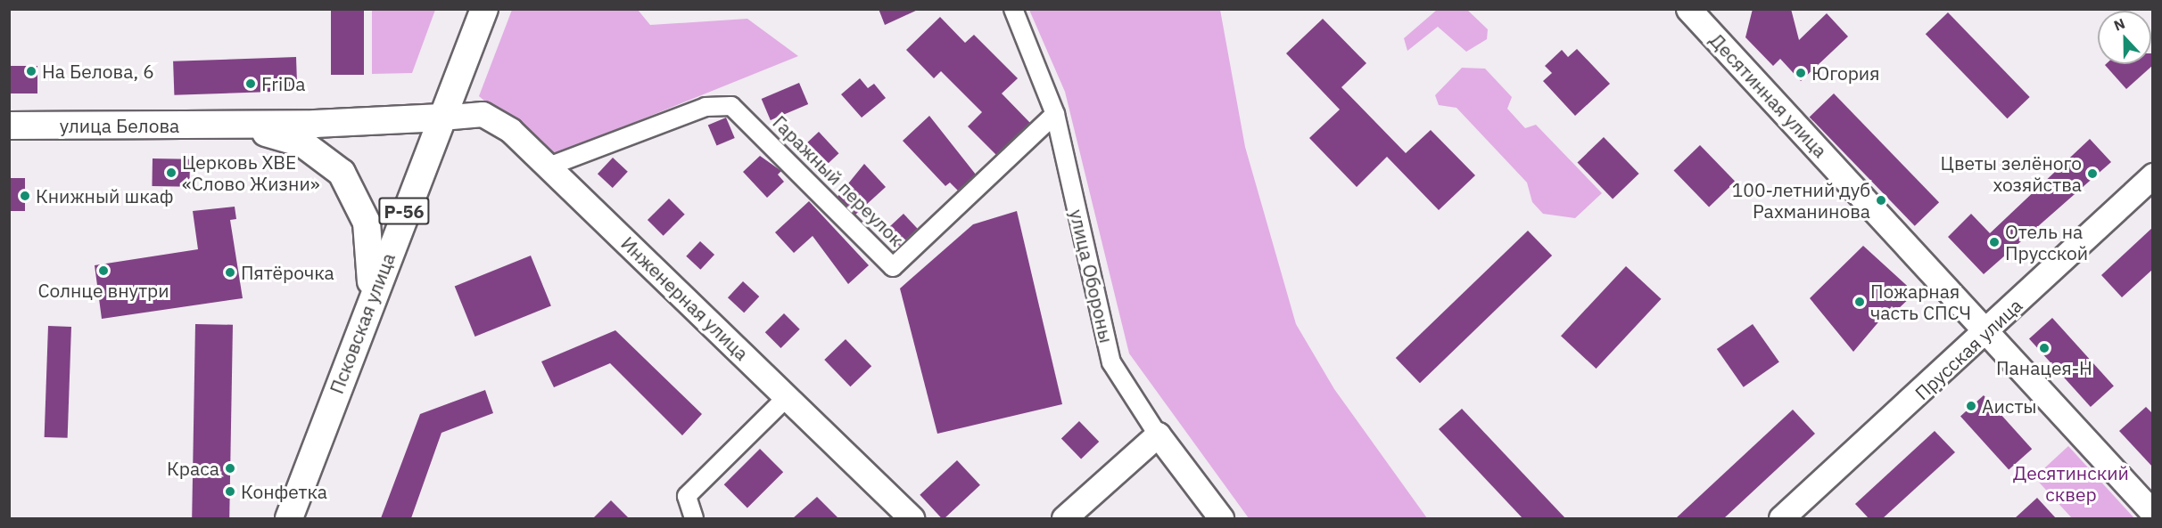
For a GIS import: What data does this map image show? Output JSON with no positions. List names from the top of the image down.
{
  "streets": {
    "main road": ["улица Белова", "Р-56", "Псковская улица"],
    "street": [
      "Десятинная улица",
      "Гаражный переулок",
      "улица Обороны",
      "Инженерная улица",
      "Прусская улица"
    ]
  },
  "crossings": [
    ["Десятинная улица", "Прусская улица"],
    ["улица Белова", "Инженерная улица"],
    ["улица Белова", "Псковская улица"],
    ["Гаражный переулок", "улица Обороны"],
    ["Гаражный переулок", "Инженерная улица"],
    ["Инженерная улица", "Псковская улица"]
  ],
  "parks": ["Десятинский сквер"],
  "places": [
    "На Белова, 6",
    "Югория",
    "FriDa",
    "Церковь ХВЕ «Слово Жизни»",
    "Цветы зелёного хозяйства",
    "Книжный шкаф",
    "100-летний дуб Рахманинова",
    "Отель на Прусской",
    "Солнце внутри",
    "Пятёрочка",
    "Пожарная часть СПСЧ",
    "Панацея-Н",
    "Аисты",
    "Краса",
    "Конфетка"
  ],
  "north": "top"
}
